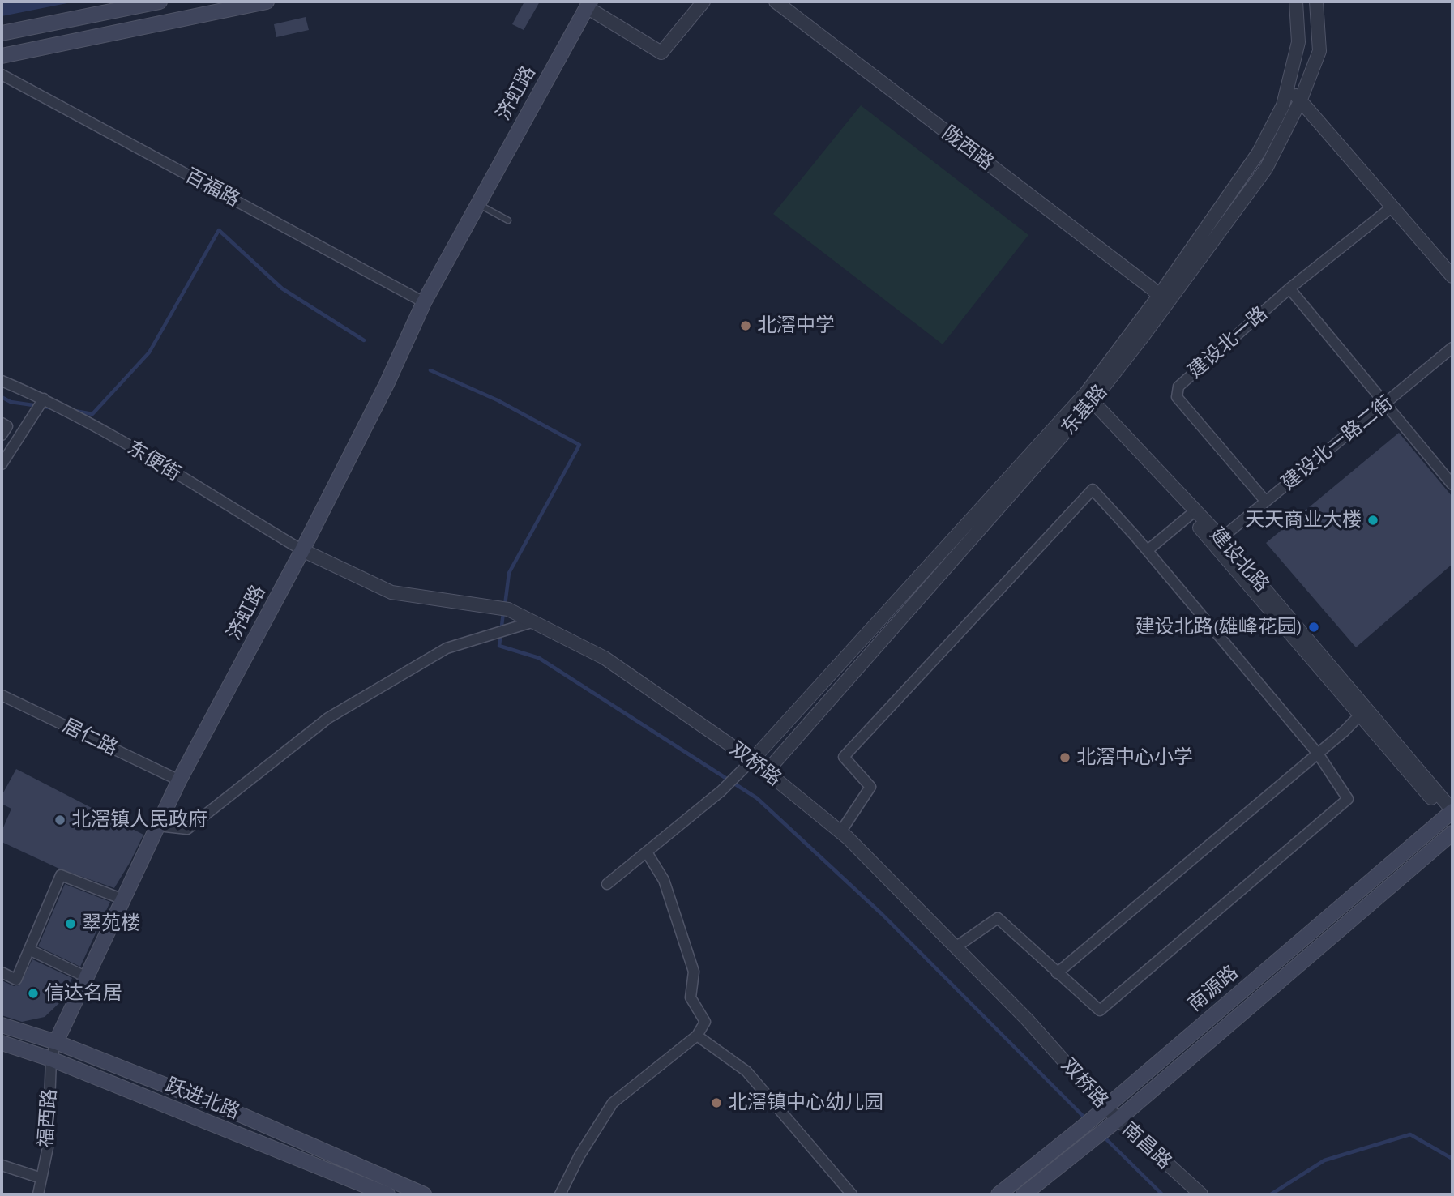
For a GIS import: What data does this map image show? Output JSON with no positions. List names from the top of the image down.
{
  "streets": {
    "main road": ["济虹路", "南源路", "跃进北路"],
    "street": [
      "陇西路",
      "百福路",
      "建设北一路",
      "东基路",
      "建设北一路二街",
      "东便街",
      "建设北路",
      "居仁路",
      "双桥路",
      "福西路",
      "南昌路"
    ]
  },
  "crossings": [
    ["济虹路", "百福路"],
    ["济虹路", "东便街"],
    ["济虹路", "居仁路"],
    ["济虹路", "双桥路"],
    ["济虹路", "跃进北路"],
    ["济虹路", "福西路"],
    ["陇西路", "东基路"],
    ["建设北一路", "建设北一路二街"],
    ["东基路", "建设北路"],
    ["东基路", "双桥路"],
    ["建设北一路二街", "建设北路"],
    ["东便街", "双桥路"],
    ["建设北路", "南源路"],
    ["双桥路", "南源路"],
    ["双桥路", "南昌路"],
    ["南源路", "南昌路"],
    ["跃进北路", "福西路"]
  ],
  "places": [
    "北滘中学",
    "天天商业大楼",
    "建设北路(雄峰花园)",
    "北滘中心小学",
    "北滘镇人民政府",
    "翠苑楼",
    "信达名居",
    "北滘镇中心幼儿园"
  ]
}
